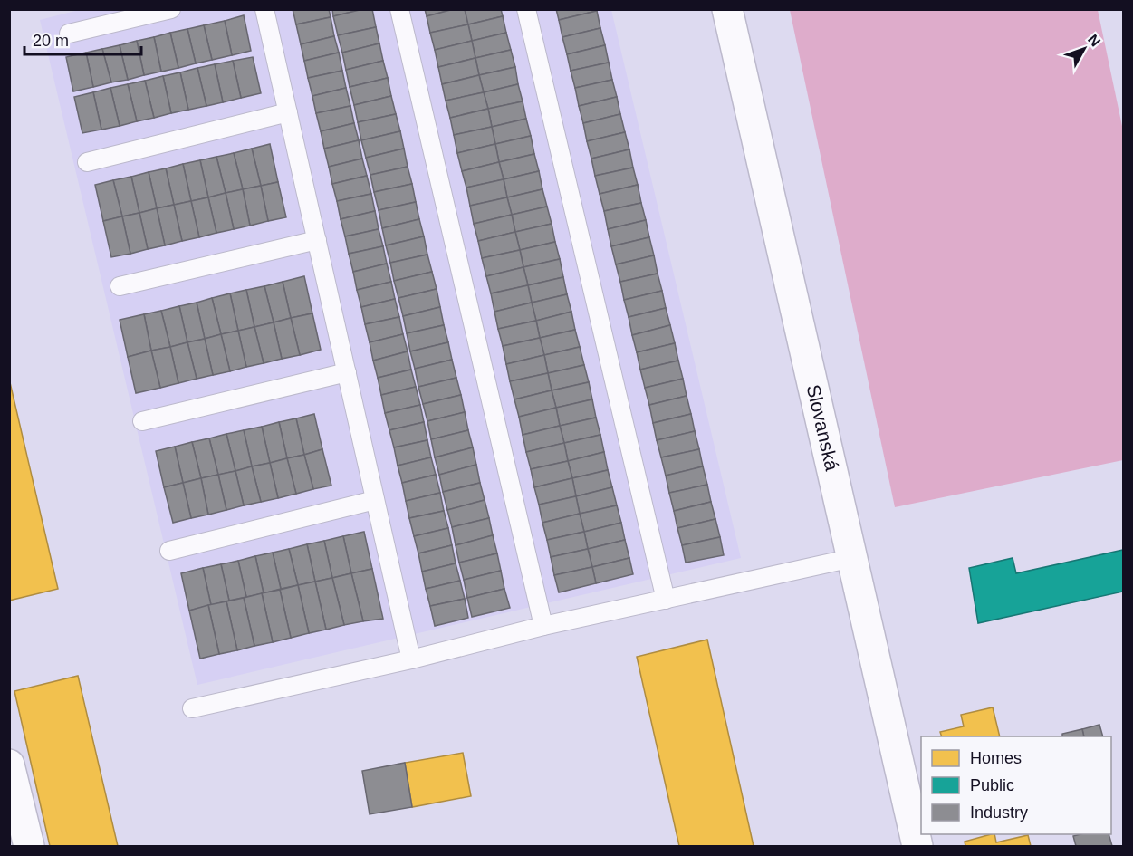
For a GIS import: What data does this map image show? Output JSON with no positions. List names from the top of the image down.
{
  "streets": {
    "street": ["Slovanská"]
  },
  "legend": ["Homes", "Public", "Industry"],
  "scale_bar": "20 m",
  "north": "top right"
}
